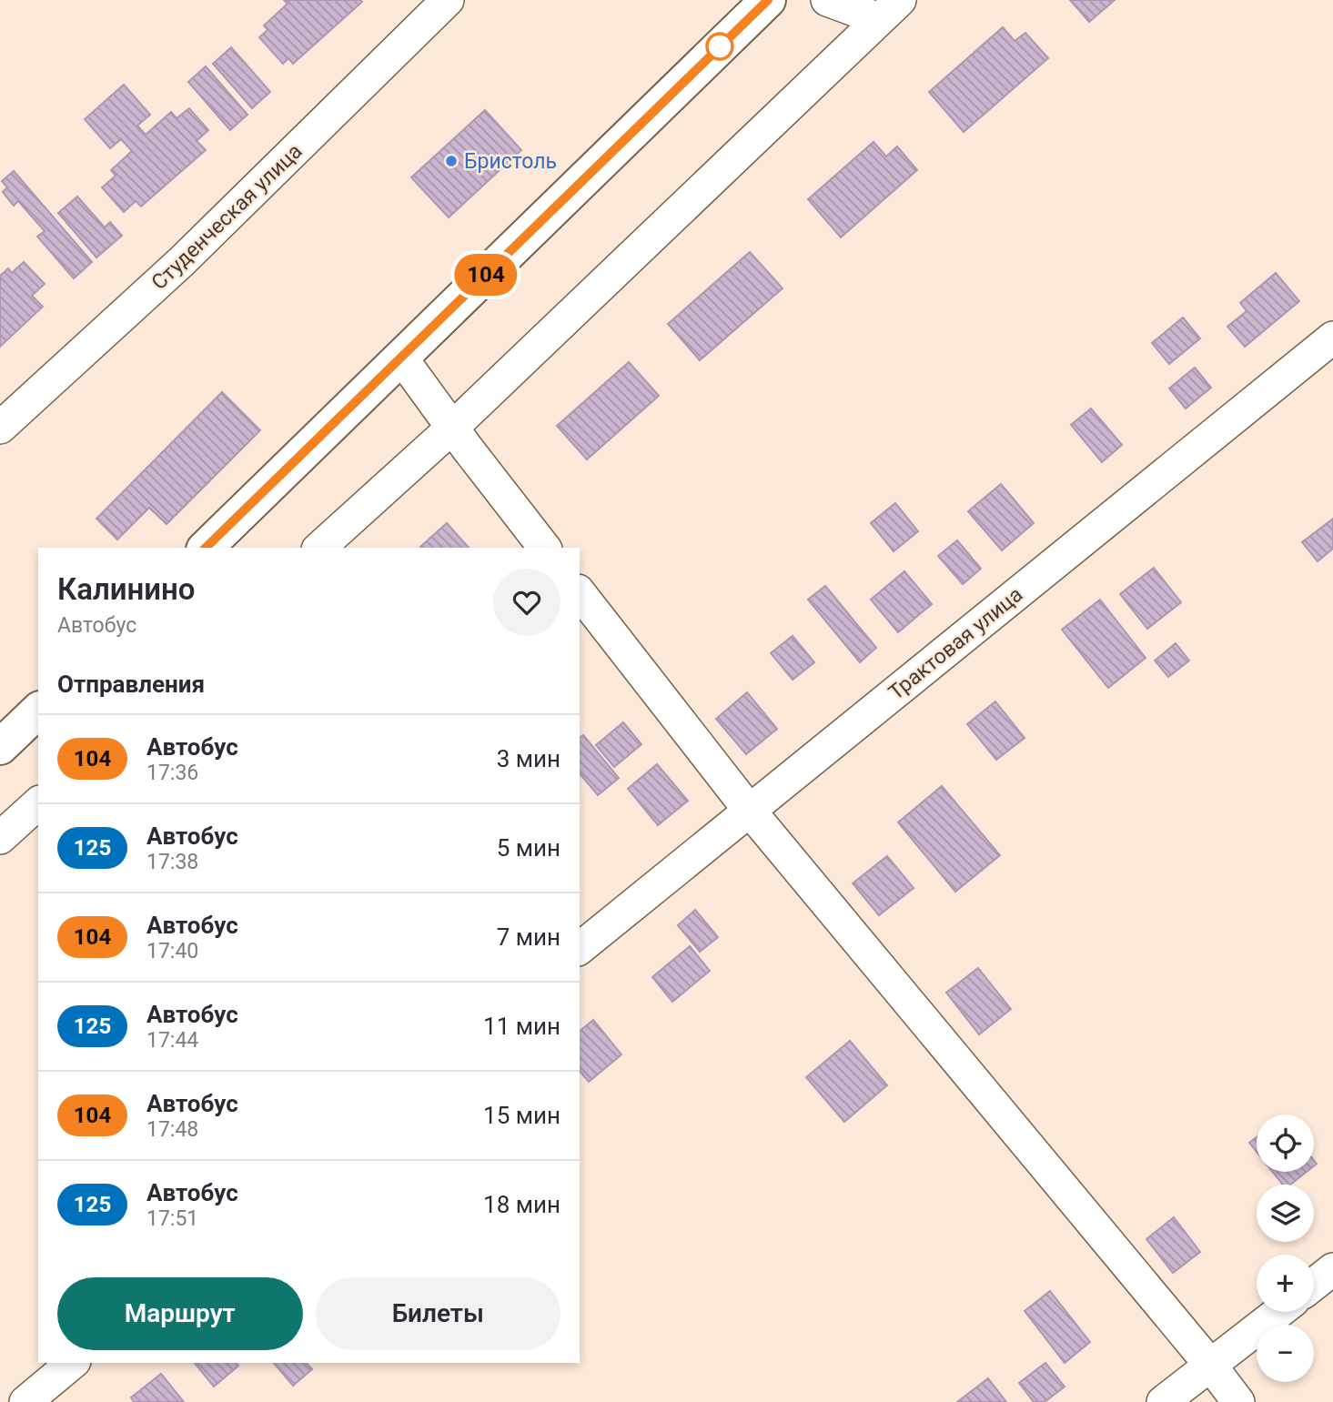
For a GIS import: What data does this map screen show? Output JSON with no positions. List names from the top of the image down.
{
  "streets": {
    "street": ["Студенческая улица", "Трактовая улица"]
  },
  "places": ["Бристоль"],
  "lines": ["bus line 104"],
  "page": {
    "on_map": "104",
    "heading": [
      ["Калинино", "Автобус"],
      "Отправления"
    ],
    "list": [
      {
        "mark": "104",
        "name": "Автобус",
        "note": "17:36",
        "value": "3 мин"
      },
      {
        "mark": "125",
        "name": "Автобус",
        "note": "17:38",
        "value": "5 мин"
      },
      {
        "mark": "104",
        "name": "Автобус",
        "note": "17:40",
        "value": "7 мин"
      },
      {
        "mark": "125",
        "name": "Автобус",
        "note": "17:44",
        "value": "11 мин"
      },
      {
        "mark": "104",
        "name": "Автобус",
        "note": "17:48",
        "value": "15 мин"
      },
      {
        "mark": "125",
        "name": "Автобус",
        "note": "17:51",
        "value": "18 мин"
      }
    ],
    "map_buttons": ["+", "−"],
    "buttons": ["Маршрут", "Билеты"]
  }
}
